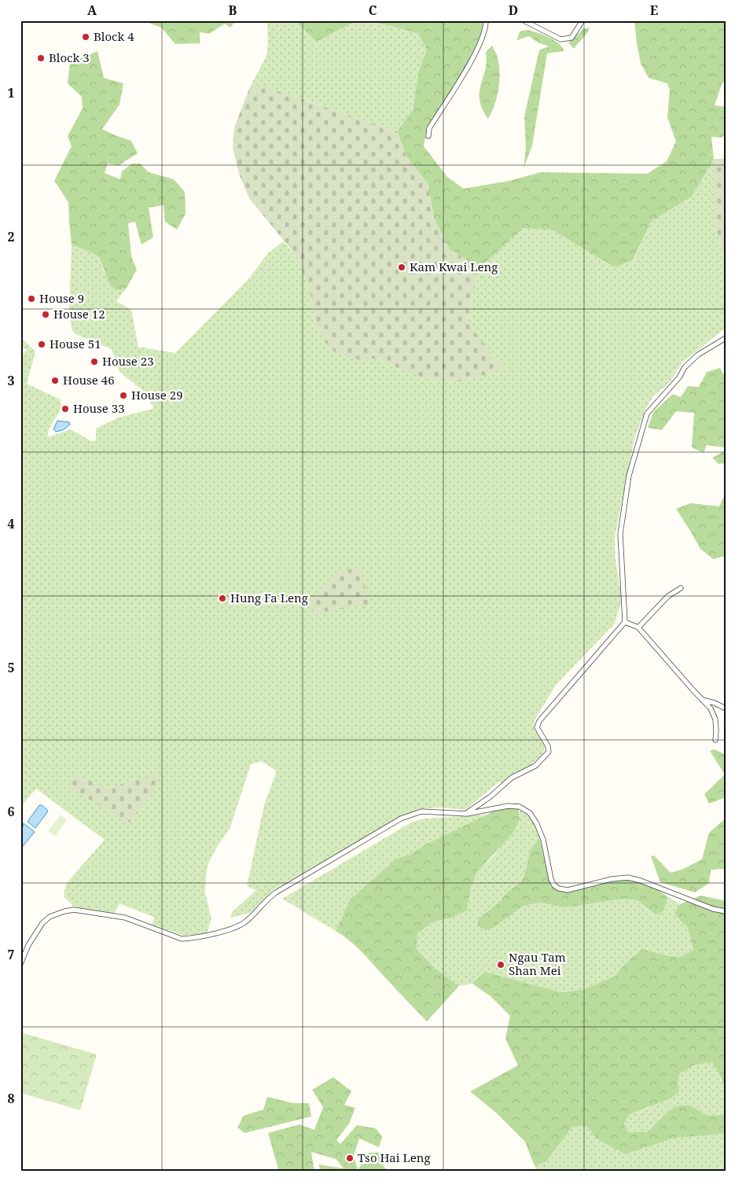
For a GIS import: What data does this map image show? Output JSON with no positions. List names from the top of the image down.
{
  "places": [
    "Block 4",
    "Block 3",
    "Kam Kwai Leng",
    "House 9",
    "House 12",
    "House 51",
    "House 23",
    "House 46",
    "House 29",
    "House 33",
    "Hung Fa Leng",
    "Ngau Tam Shan Mei",
    "Tso Hai Leng"
  ],
  "grid": {
    "columns": [
      "A",
      "B",
      "C",
      "D",
      "E"
    ],
    "rows": [
      "1",
      "2",
      "3",
      "4",
      "5",
      "6",
      "7",
      "8"
    ]
  }
}
